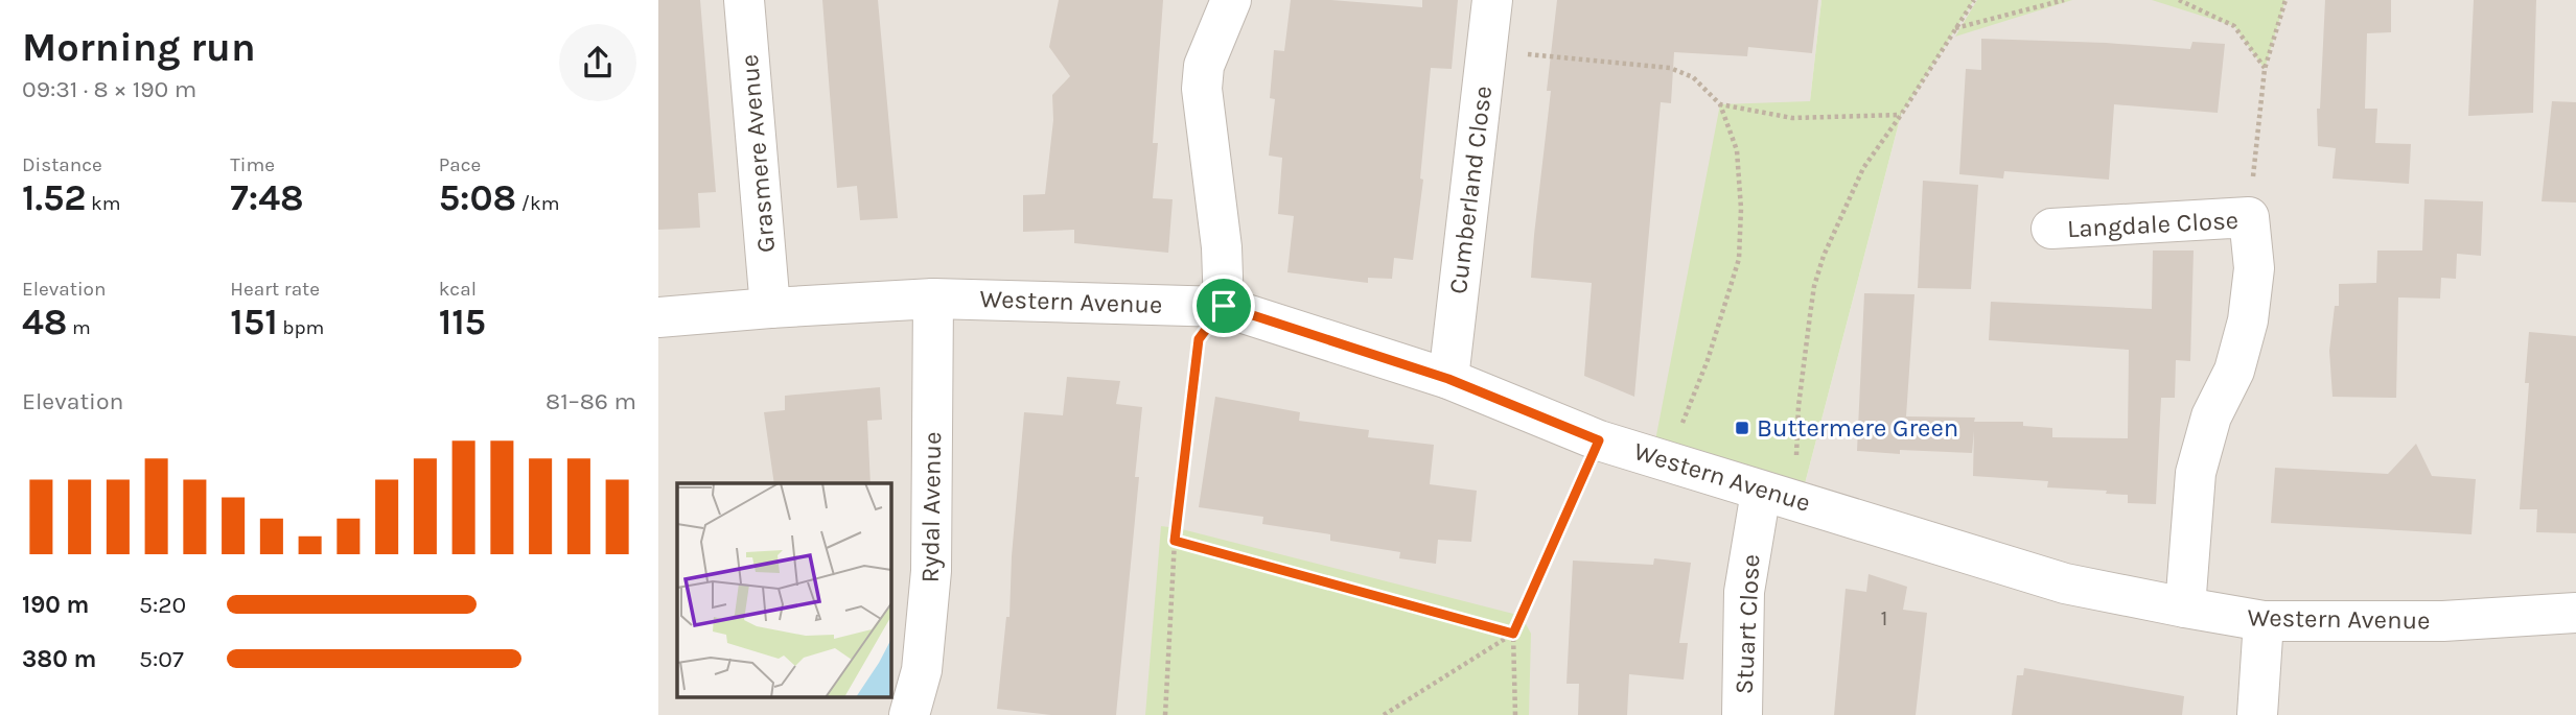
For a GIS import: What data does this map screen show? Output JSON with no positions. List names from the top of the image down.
{
  "streets": {
    "street": [
      "Grasmere Avenue",
      "Cumberland Close",
      "Langdale Close",
      "Western Avenue",
      "Rydal Avenue",
      "Stuart Close"
    ]
  },
  "crossings": [
    ["Grasmere Avenue", "Western Avenue"],
    ["Cumberland Close", "Western Avenue"],
    ["Langdale Close", "Western Avenue"],
    ["Western Avenue", "Rydal Avenue"],
    ["Western Avenue", "Stuart Close"]
  ],
  "places": {
    "transit": ["Buttermere Green"]
  },
  "house_numbers": ["1"],
  "page": {
    "heading": ["Morning run", "09:31 · 8 × 190 m"],
    "stats": [
      ["Distance", "1.52 km"],
      ["Time", "7:48"],
      ["Pace", "5:08 /km"],
      ["Elevation", "48 m"],
      ["Heart rate", "151 bpm"],
      ["kcal", "115"]
    ],
    "chart": ["Elevation", "81–86 m"],
    "list": [
      {
        "name": "190 m",
        "note": "5:20"
      },
      {
        "name": "380 m",
        "note": "5:07"
      }
    ]
  }
}
